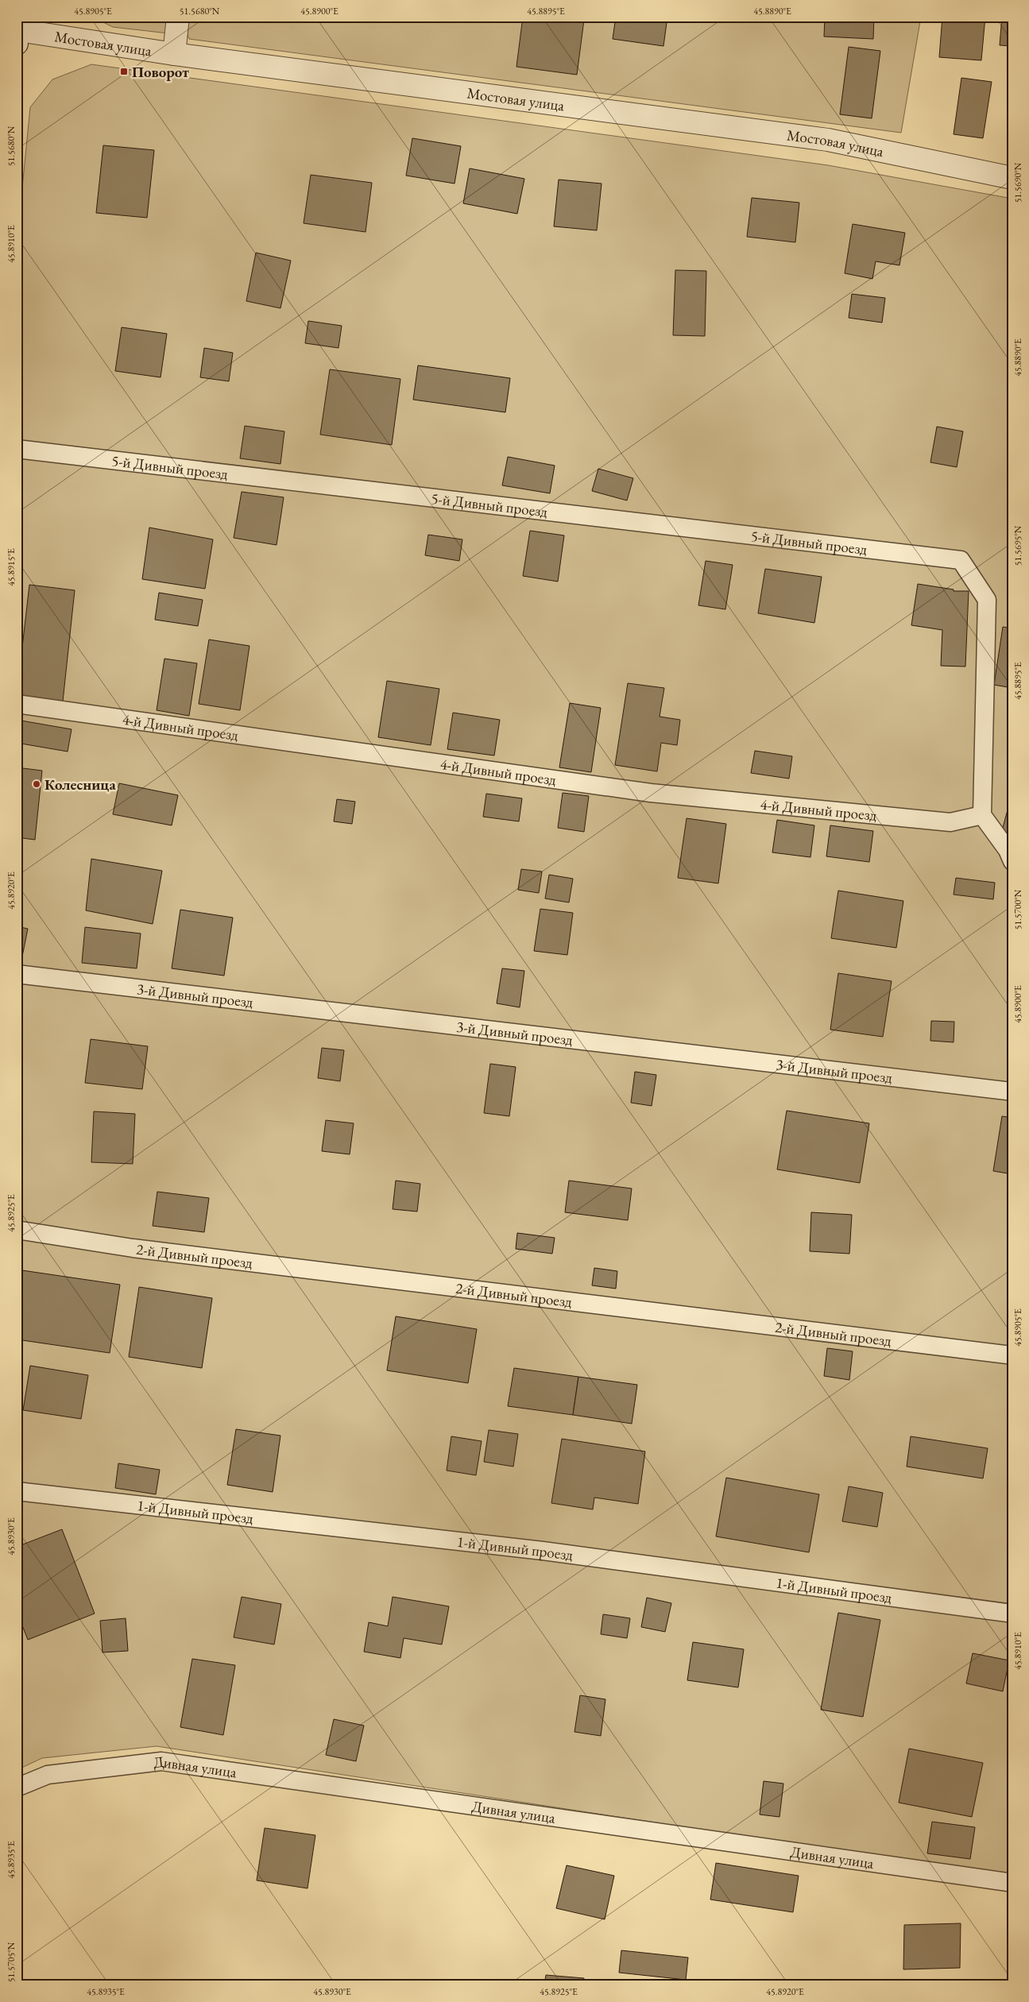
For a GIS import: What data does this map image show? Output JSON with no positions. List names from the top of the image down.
{
  "streets": {
    "street": ["Мостовая улица"],
    "lane": [
      "5-й Дивный проезд",
      "4-й Дивный проезд",
      "3-й Дивный проезд",
      "2-й Дивный проезд",
      "1-й Дивный проезд",
      "Дивная улица"
    ]
  },
  "crossings": [
    ["5-й Дивный проезд", "4-й Дивный проезд"]
  ],
  "places": {
    "transit": ["Поворот"],
    "other": ["Колесница"]
  },
  "coordinates": [
    "45.8905°E",
    "51.5680°N",
    "45.8900°E",
    "45.8895°E",
    "45.8890°E",
    "51.5690°N",
    "45.8910°E",
    "51.5695°N",
    "45.8915°E",
    "45.8920°E",
    "51.5700°N",
    "45.8925°E",
    "45.8930°E",
    "45.8935°E",
    "51.5705°N"
  ]
}
